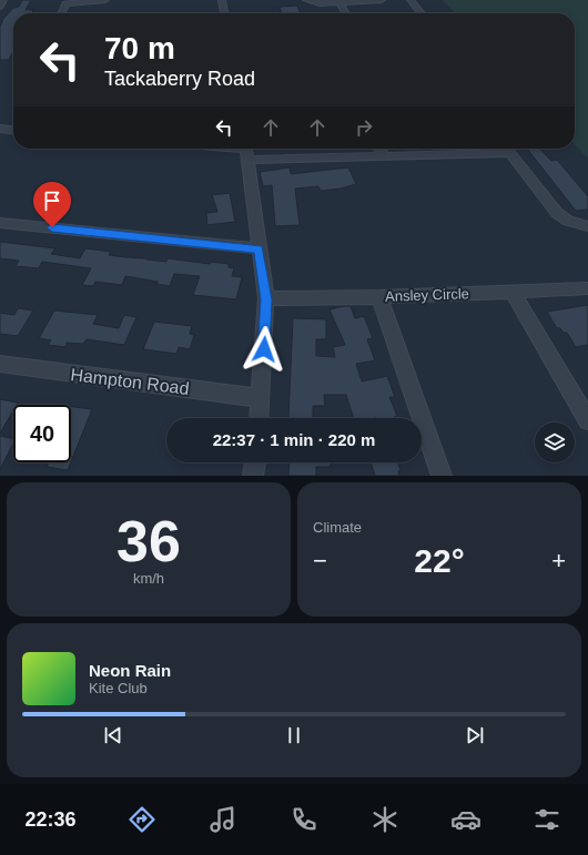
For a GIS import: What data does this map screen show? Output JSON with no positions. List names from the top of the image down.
{
  "streets": {
    "street": ["Ansley Circle", "Hampton Road"]
  },
  "page": {
    "turn": ["70 m", "Tackaberry Road"],
    "limit": "40",
    "trip": "22:37 · 1 min · 220 m",
    "tile": [
      ["36", "km/h"],
      "Climate"
    ],
    "heat": ["−", "22°", "+"],
    "song": ["Neon Rain", "Kite Club"],
    "tabs": "22:36"
  }
}
